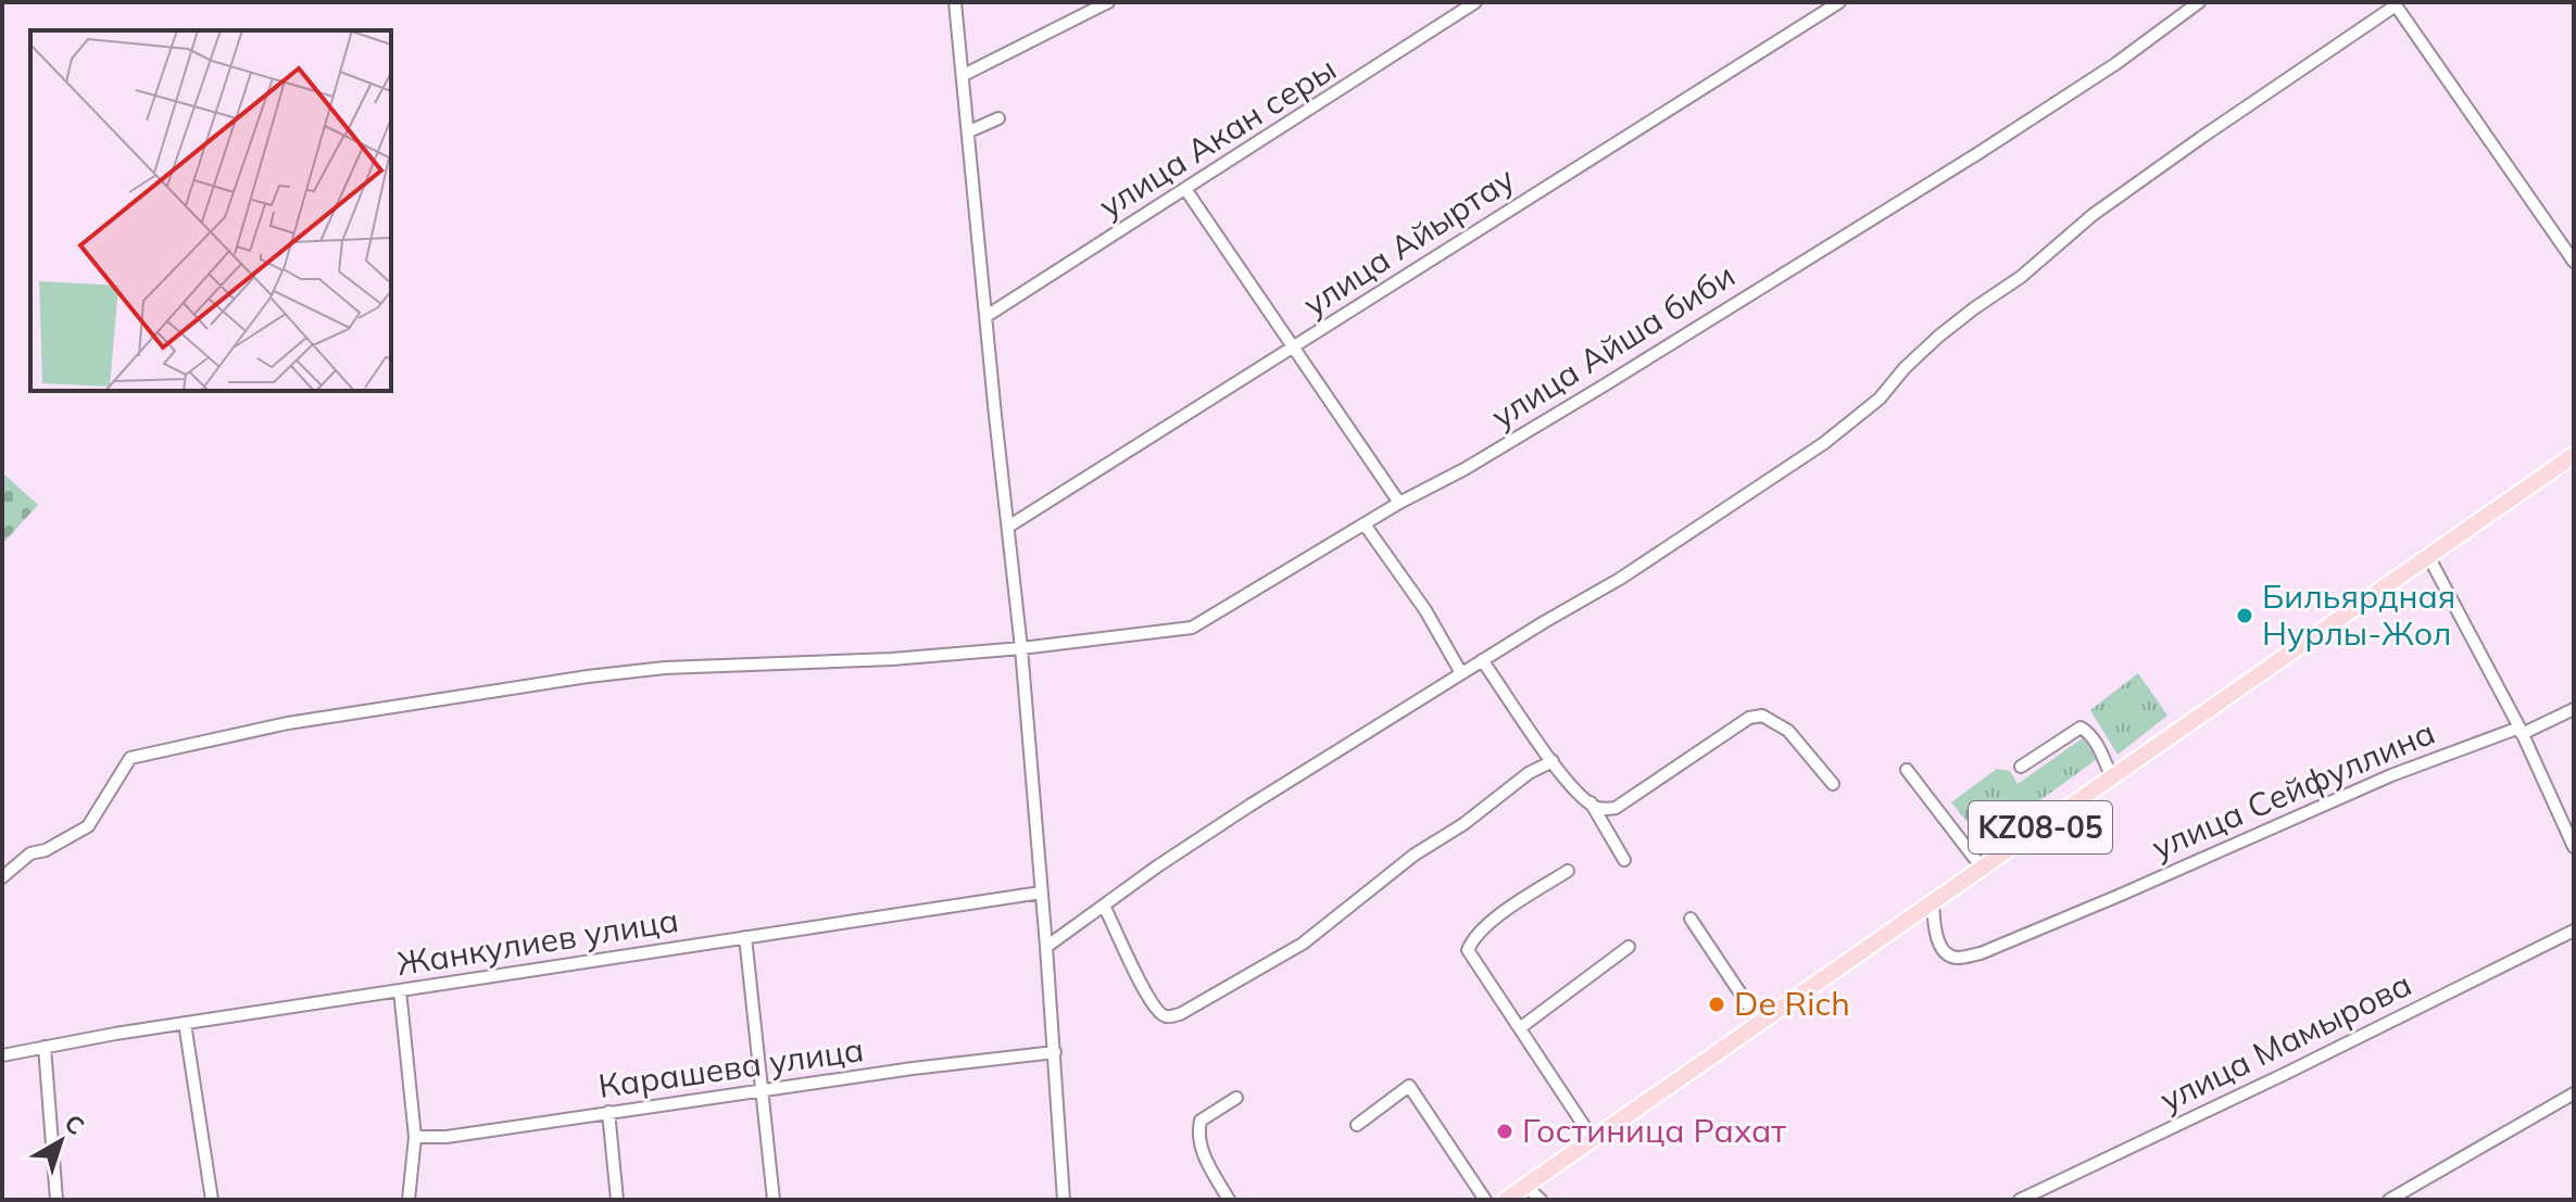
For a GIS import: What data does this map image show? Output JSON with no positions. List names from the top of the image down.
{
  "streets": {
    "main road": ["KZ08-05"],
    "street": [
      "улица Акан серы",
      "улица Айыртау",
      "улица Айша биби",
      "улица Сейфуллина",
      "Жанкулиев улица",
      "улица Мамырова",
      "Карашева улица"
    ]
  },
  "crossings": [
    ["улица Сейфуллина", "KZ08-05"]
  ],
  "places": ["Бильярдная Нурлы-Жол", "De Rich", "Гостиница Рахат"],
  "north": "top right"
}
